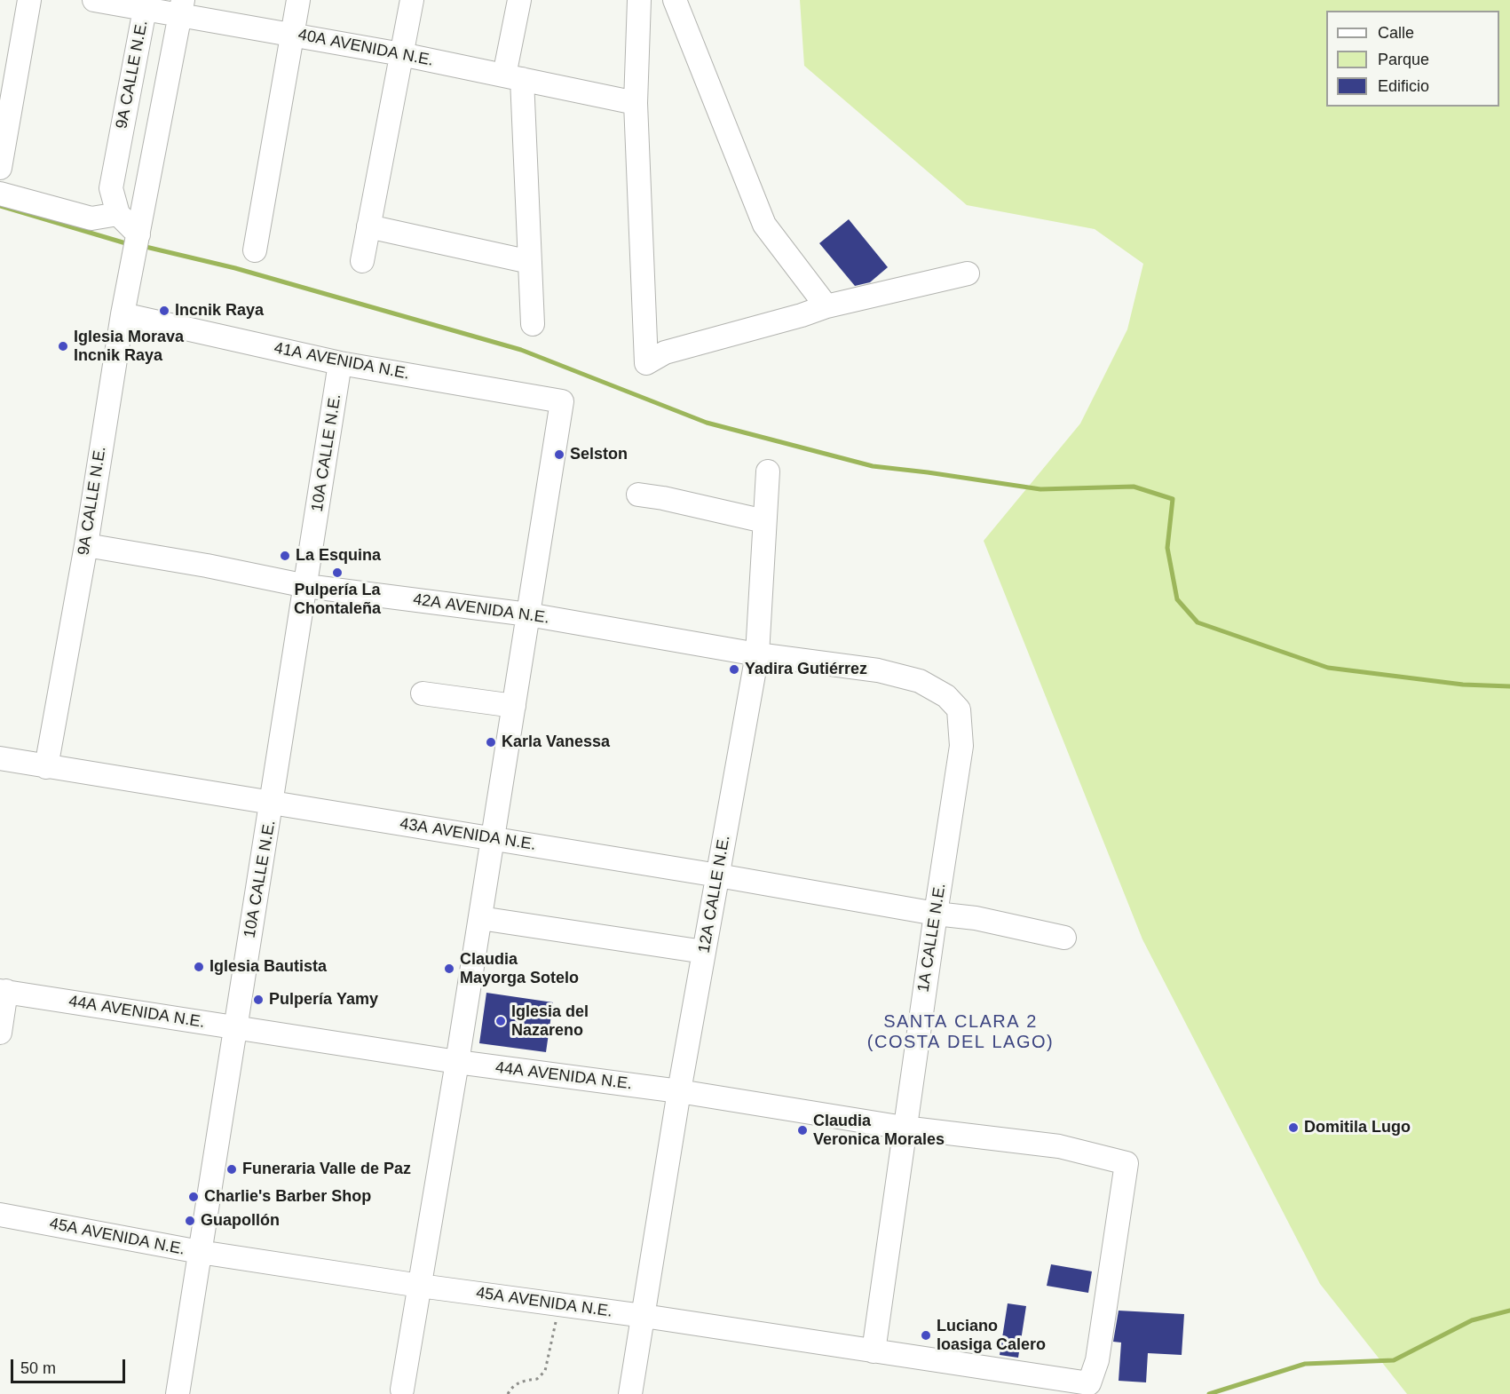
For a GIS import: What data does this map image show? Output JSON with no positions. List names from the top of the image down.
{
  "streets": {
    "street": [
      "40A AVENIDA N.E.",
      "9A CALLE N.E.",
      "41A AVENIDA N.E.",
      "10A CALLE N.E.",
      "42A AVENIDA N.E.",
      "43A AVENIDA N.E.",
      "12A CALLE N.E.",
      "1A CALLE N.E.",
      "44A AVENIDA N.E.",
      "45A AVENIDA N.E."
    ]
  },
  "crossings": [
    ["40A AVENIDA N.E.", "9A CALLE N.E."],
    ["9A CALLE N.E.", "41A AVENIDA N.E."],
    ["9A CALLE N.E.", "42A AVENIDA N.E."],
    ["9A CALLE N.E.", "43A AVENIDA N.E."],
    ["41A AVENIDA N.E.", "10A CALLE N.E."],
    ["41A AVENIDA N.E.", "42A AVENIDA N.E."],
    ["10A CALLE N.E.", "42A AVENIDA N.E."],
    ["10A CALLE N.E.", "43A AVENIDA N.E."],
    ["10A CALLE N.E.", "44A AVENIDA N.E."],
    ["10A CALLE N.E.", "45A AVENIDA N.E."],
    ["42A AVENIDA N.E.", "12A CALLE N.E."],
    ["42A AVENIDA N.E.", "1A CALLE N.E."],
    ["43A AVENIDA N.E.", "12A CALLE N.E."],
    ["43A AVENIDA N.E.", "1A CALLE N.E."],
    ["12A CALLE N.E.", "44A AVENIDA N.E."],
    ["12A CALLE N.E.", "45A AVENIDA N.E."],
    ["1A CALLE N.E.", "44A AVENIDA N.E."],
    ["1A CALLE N.E.", "45A AVENIDA N.E."],
    ["44A AVENIDA N.E.", "45A AVENIDA N.E."]
  ],
  "districts": ["SANTA CLARA 2 (COSTA DEL LAGO)"],
  "places": [
    "Incnik Raya",
    "Iglesia Morava Incnik Raya",
    "Selston",
    "La Esquina",
    "Pulpería La Chontaleña",
    "Yadira Gutiérrez",
    "Karla Vanessa",
    "Iglesia Bautista",
    "Claudia Mayorga Sotelo",
    "Pulpería Yamy",
    "Iglesia del Nazareno",
    "Domitila Lugo",
    "Claudia Veronica Morales",
    "Funeraria Valle de Paz",
    "Charlie's Barber Shop",
    "Guapollón",
    "Luciano loasiga Calero"
  ],
  "legend": ["Calle", "Parque", "Edificio"],
  "scale_bar": "50 m"
}
